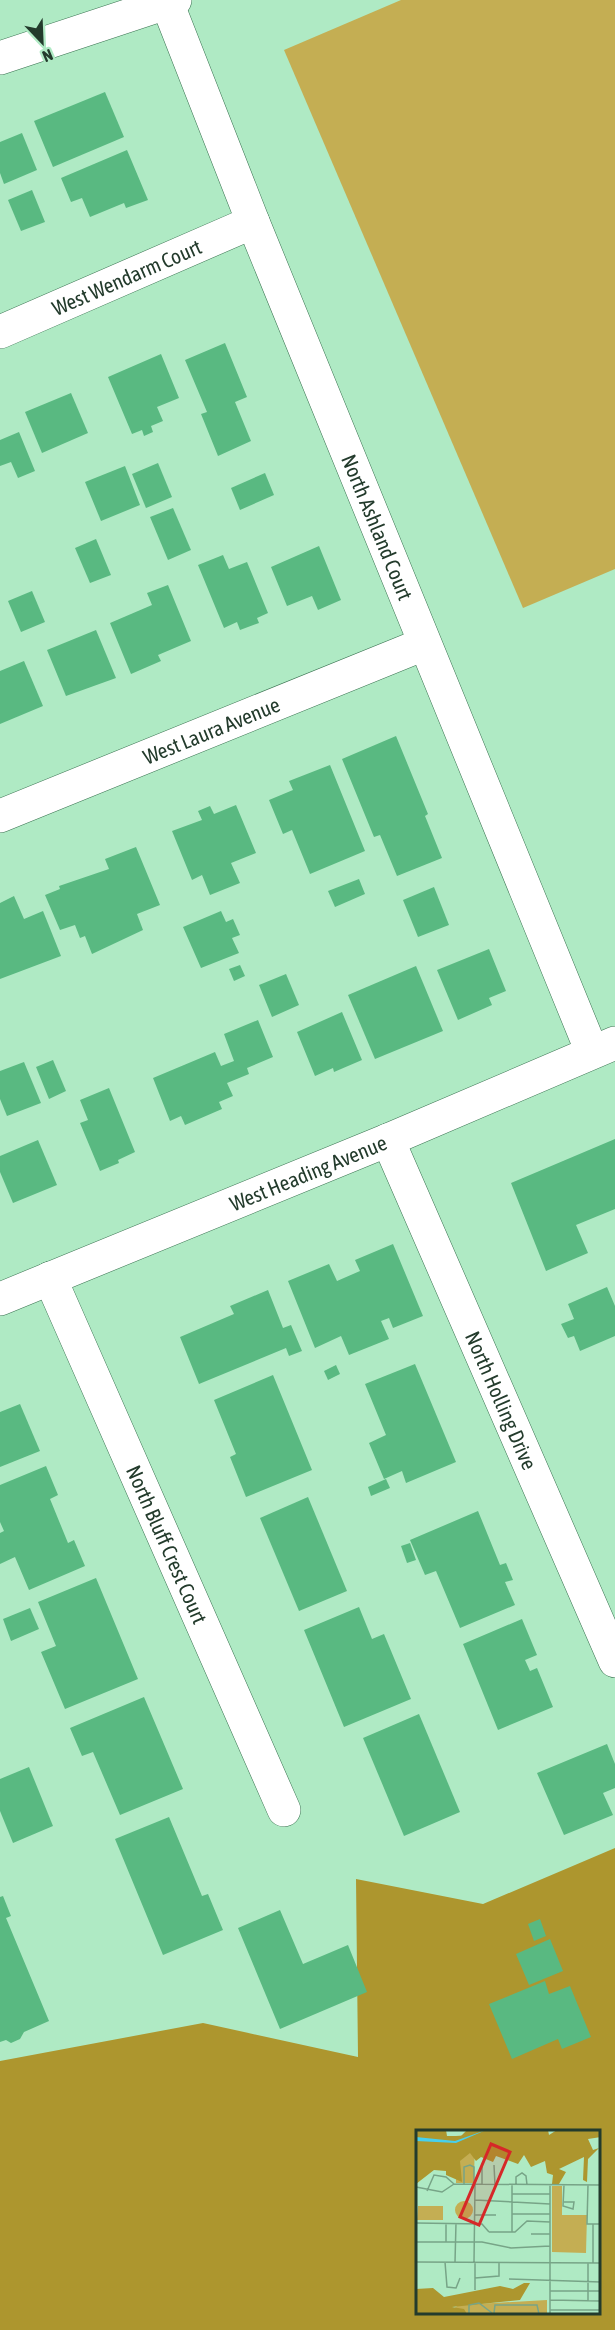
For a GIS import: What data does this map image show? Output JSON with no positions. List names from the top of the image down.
{
  "streets": {
    "street": [
      "West Wendarm Court",
      "North Ashland Court",
      "West Laura Avenue",
      "West Heading Avenue",
      "North Holling Drive",
      "North Bluff Crest Court"
    ]
  },
  "crossings": [
    ["West Wendarm Court", "North Ashland Court"],
    ["North Ashland Court", "West Laura Avenue"],
    ["North Ashland Court", "West Heading Avenue"],
    ["West Heading Avenue", "North Holling Drive"],
    ["West Heading Avenue", "North Bluff Crest Court"]
  ],
  "north": "bottom right"
}
